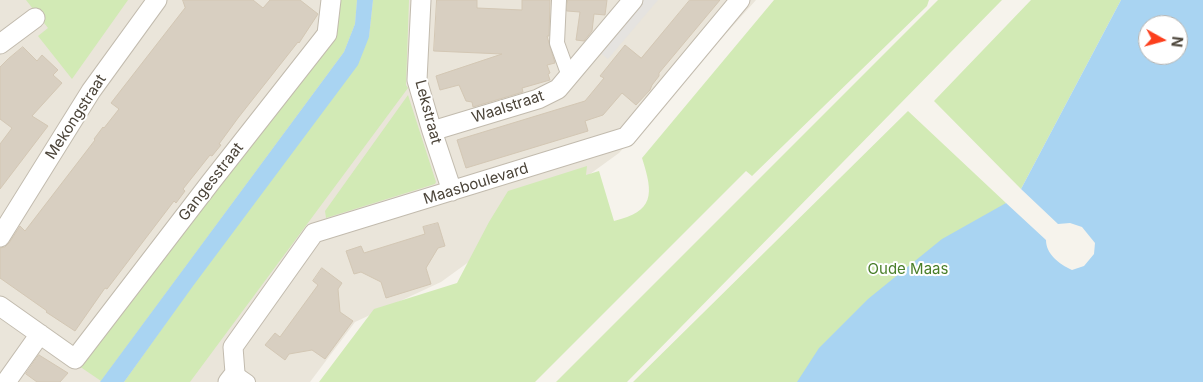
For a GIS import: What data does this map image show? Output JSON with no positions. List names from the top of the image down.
{
  "streets": {
    "street": [
      "Waalstraat",
      "Lekstraat",
      "Mekongstraat",
      "Gangesstraat",
      "Maasboulevard"
    ]
  },
  "crossings": [
    ["Waalstraat", "Lekstraat"],
    ["Lekstraat", "Maasboulevard"]
  ],
  "parks": ["Oude Maas"],
  "north": "right"
}
